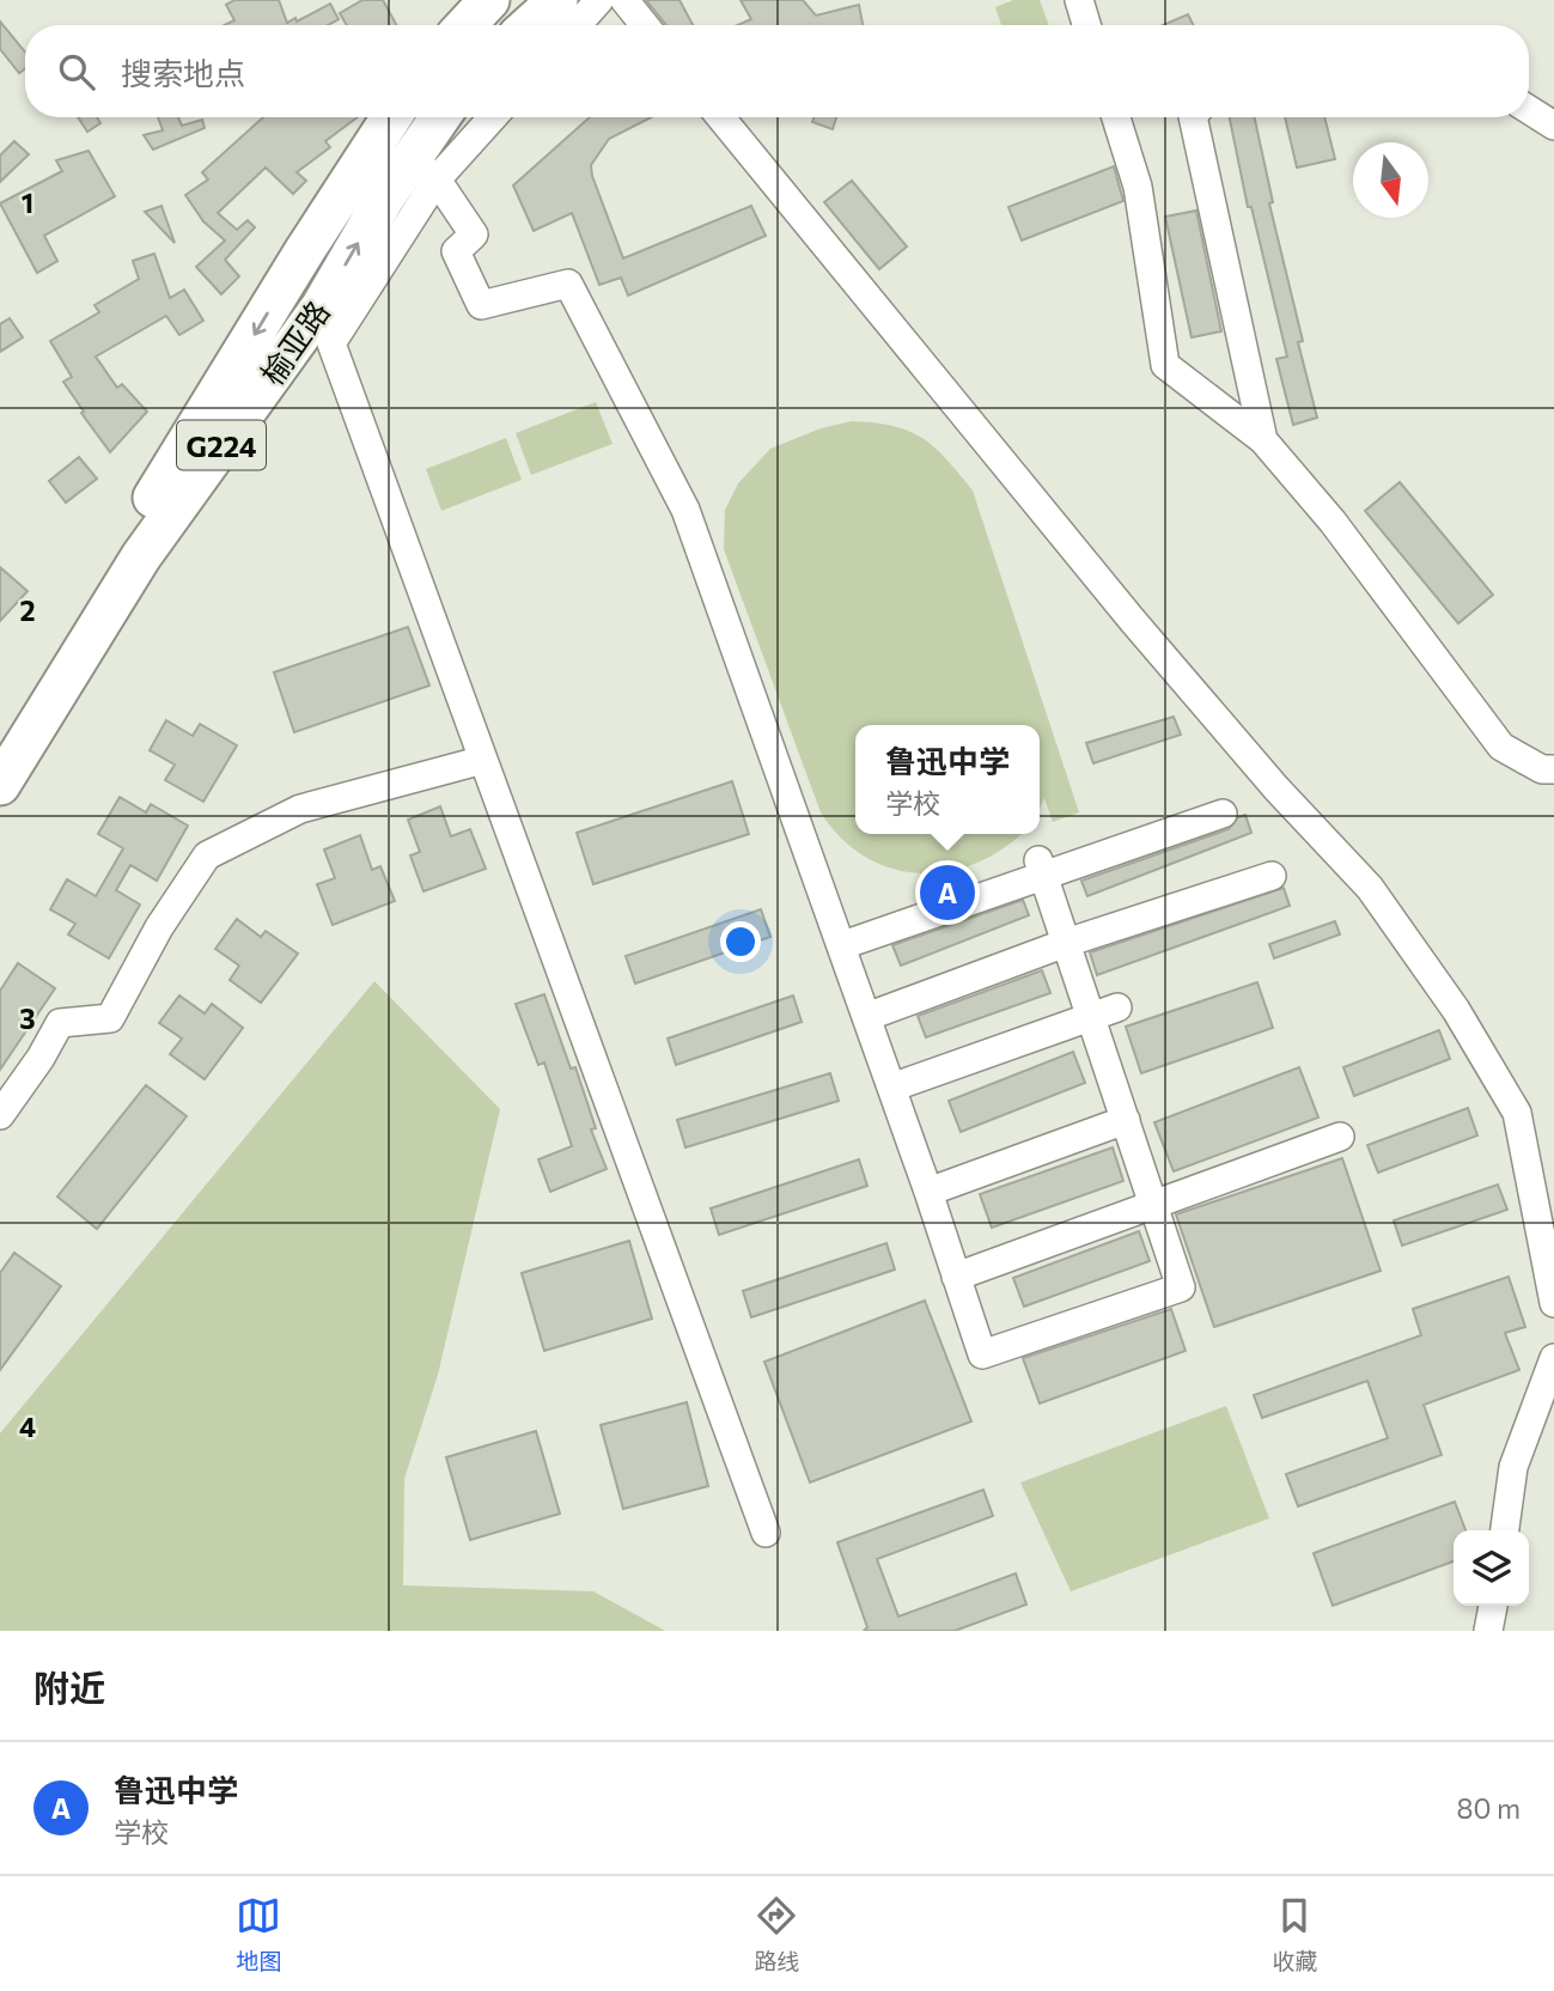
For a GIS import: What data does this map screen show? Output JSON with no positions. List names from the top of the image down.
{
  "streets": {
    "highway": ["榆亚路", "G224"]
  },
  "north": "bottom",
  "page": {
    "search": "搜索地点",
    "popup": ["鲁迅中学", "学校"],
    "pins": "A",
    "heading": "附近",
    "list": [
      {
        "mark": "A",
        "name": "鲁迅中学",
        "note": "学校",
        "value": "80 m"
      }
    ],
    "nav": ["地图", "路线", "收藏"]
  },
  "grid": {
    "rows": [
      "1",
      "2",
      "3",
      "4"
    ]
  }
}
